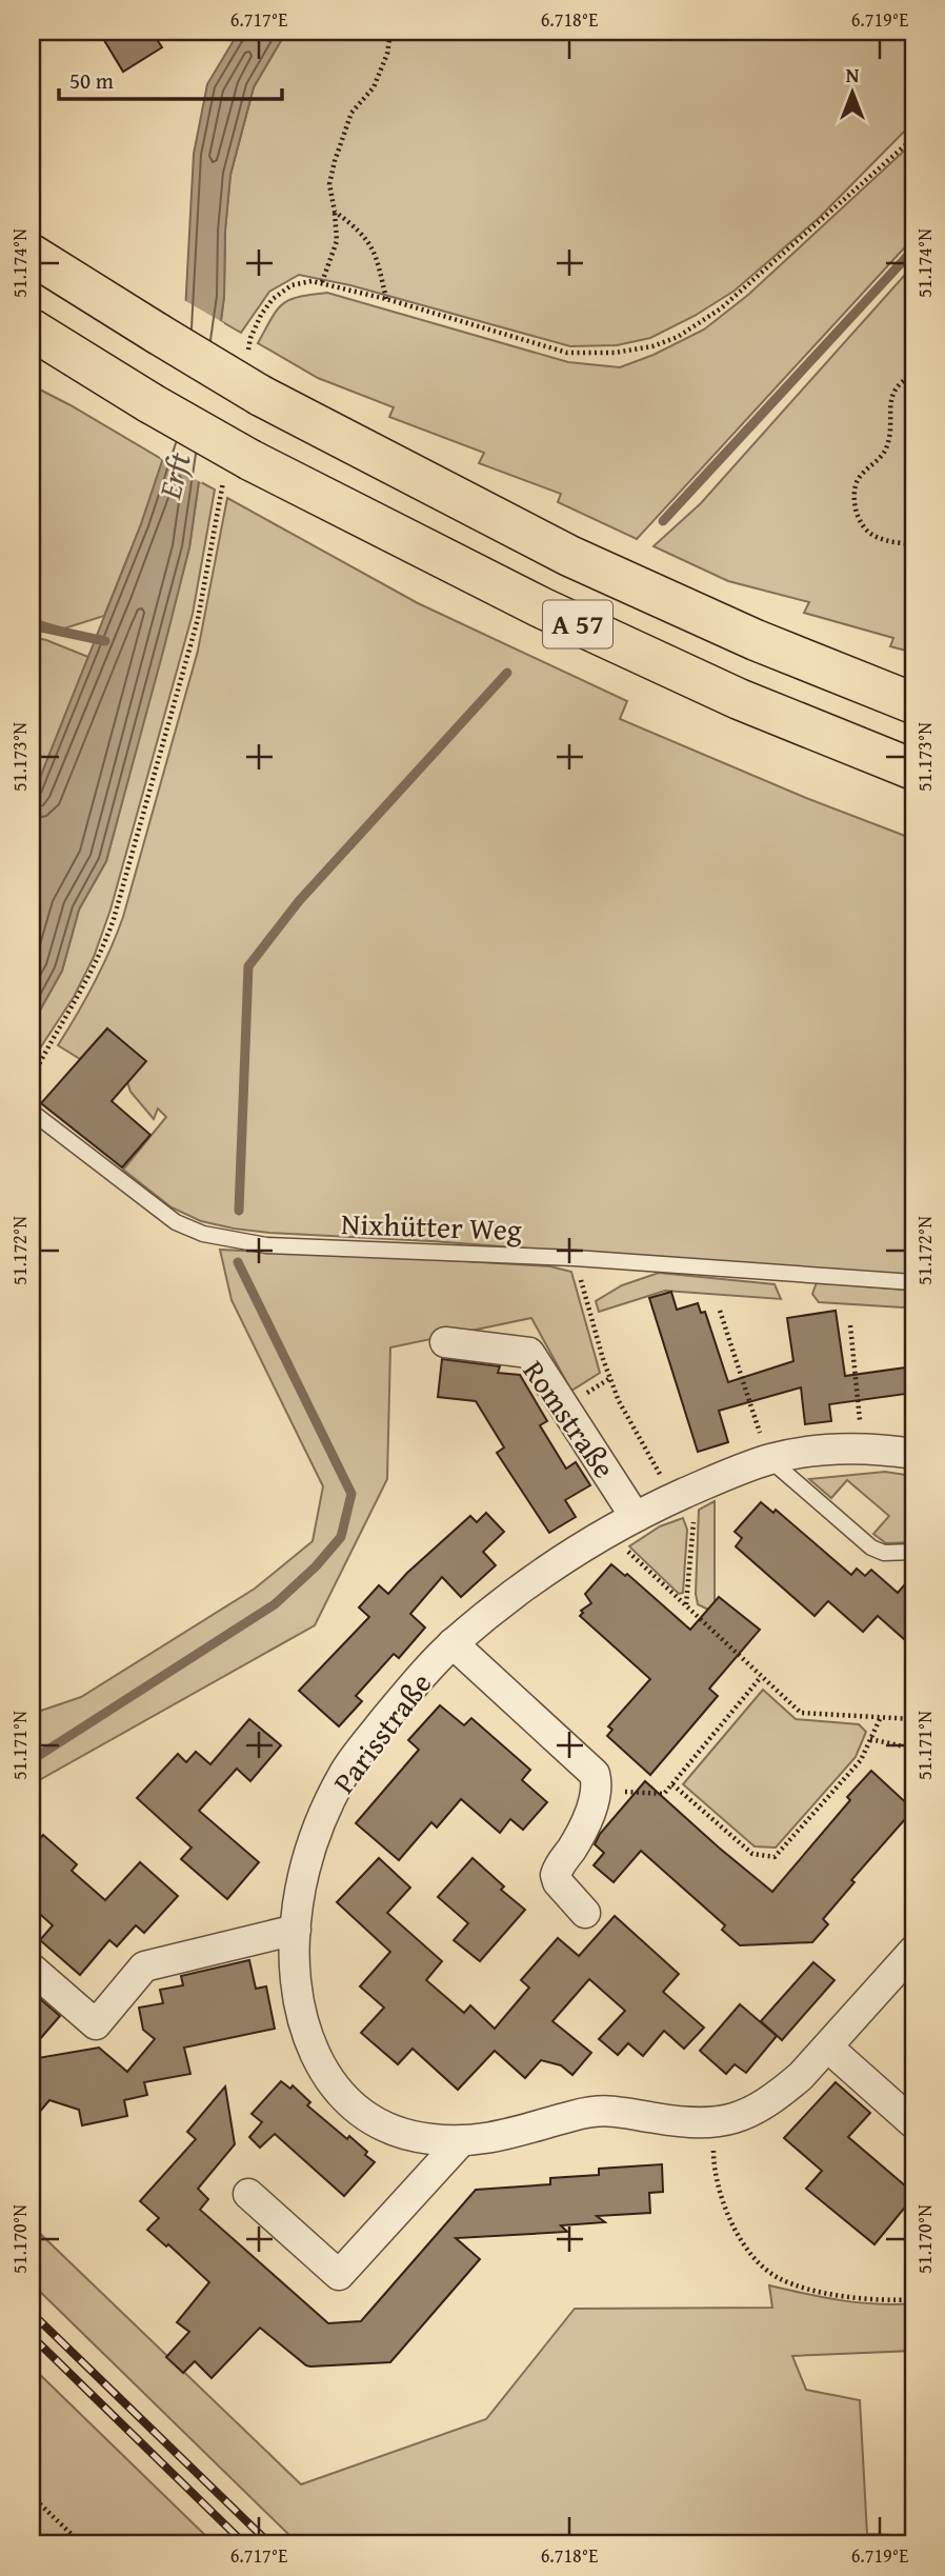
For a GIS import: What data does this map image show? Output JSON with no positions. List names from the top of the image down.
{
  "streets": {
    "highway": ["A 57"],
    "street": ["Romstraße", "Parisstraße"],
    "lane": ["Nixhütter Weg"]
  },
  "crossings": [
    ["Romstraße", "Parisstraße"]
  ],
  "water": ["Erft"],
  "scale_bar": "50 m",
  "north": "top",
  "coordinates": [
    "6.717°E",
    "6.718°E",
    "6.719°E",
    "51.174°N",
    "51.173°N",
    "51.172°N",
    "51.171°N",
    "51.170°N"
  ]
}
